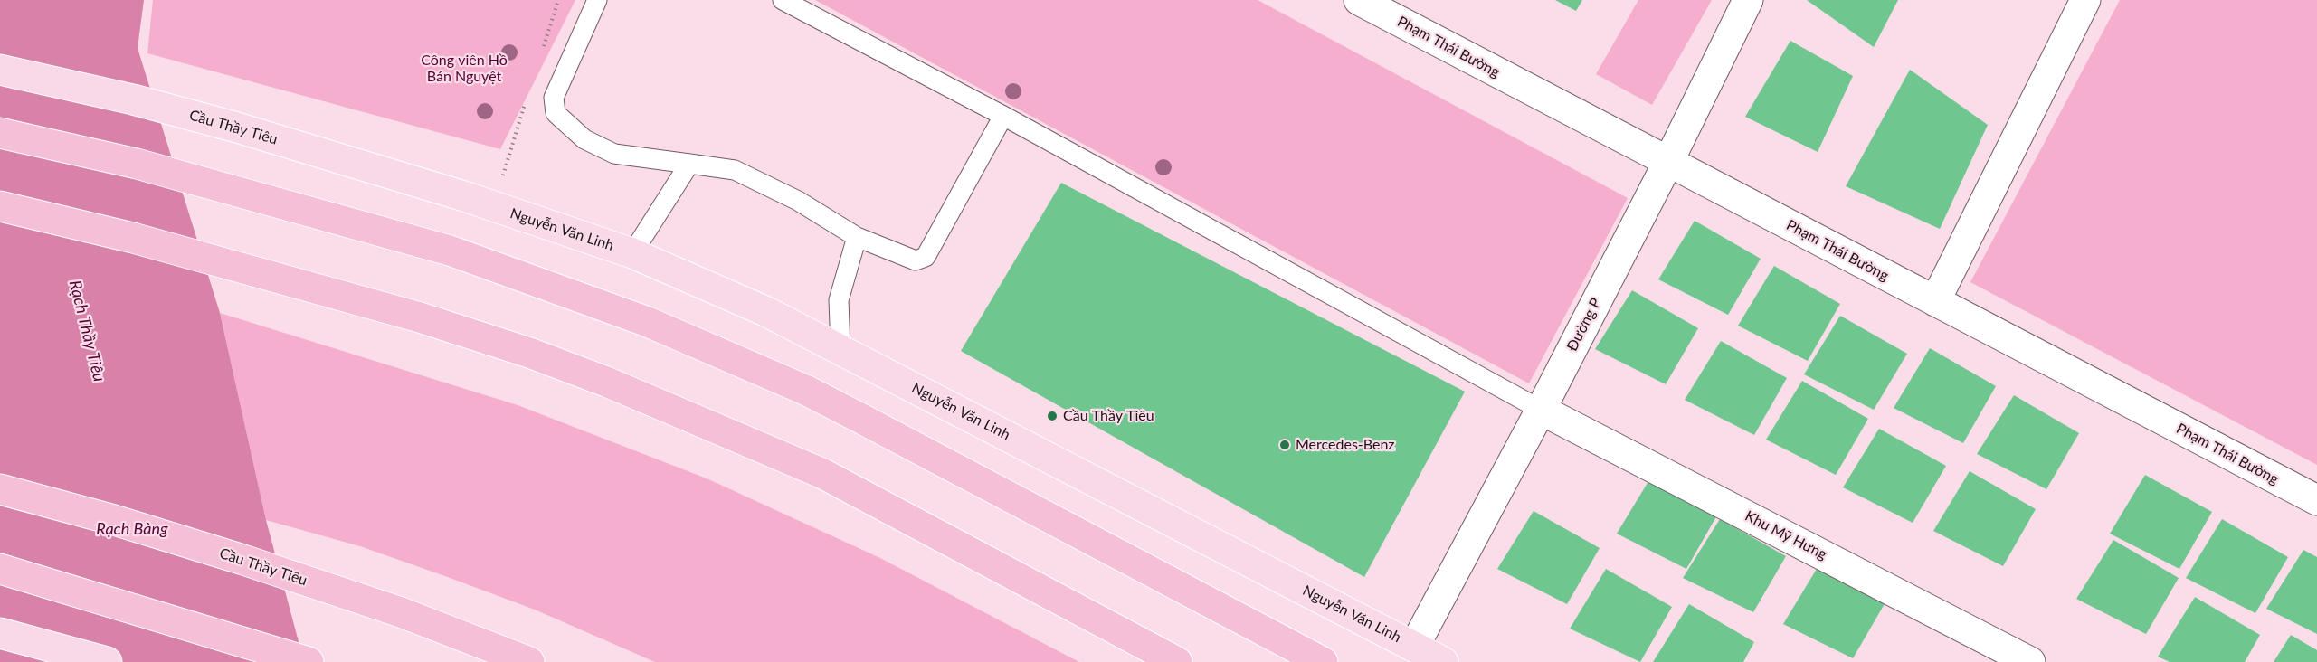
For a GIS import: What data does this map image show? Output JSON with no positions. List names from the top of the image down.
{
  "streets": {
    "highway": ["Cầu Thầy Tiêu"],
    "main road": ["Nguyễn Văn Linh"],
    "street": ["Phạm Thái Bường", "Đường P", "Khu Mỹ Hưng"]
  },
  "crossings": [
    ["Phạm Thái Bường", "Đường P"],
    ["Cầu Thầy Tiêu", "Nguyễn Văn Linh"],
    ["Nguyễn Văn Linh", "Đường P"],
    ["Đường P", "Khu Mỹ Hưng"]
  ],
  "water": ["Rạch Thầy Tiêu", "Rạch Bàng"],
  "parks": ["Công viên Hồ Bán Nguyệt"],
  "places": ["Cầu Thầy Tiêu", "Mercedes-Benz"]
}
